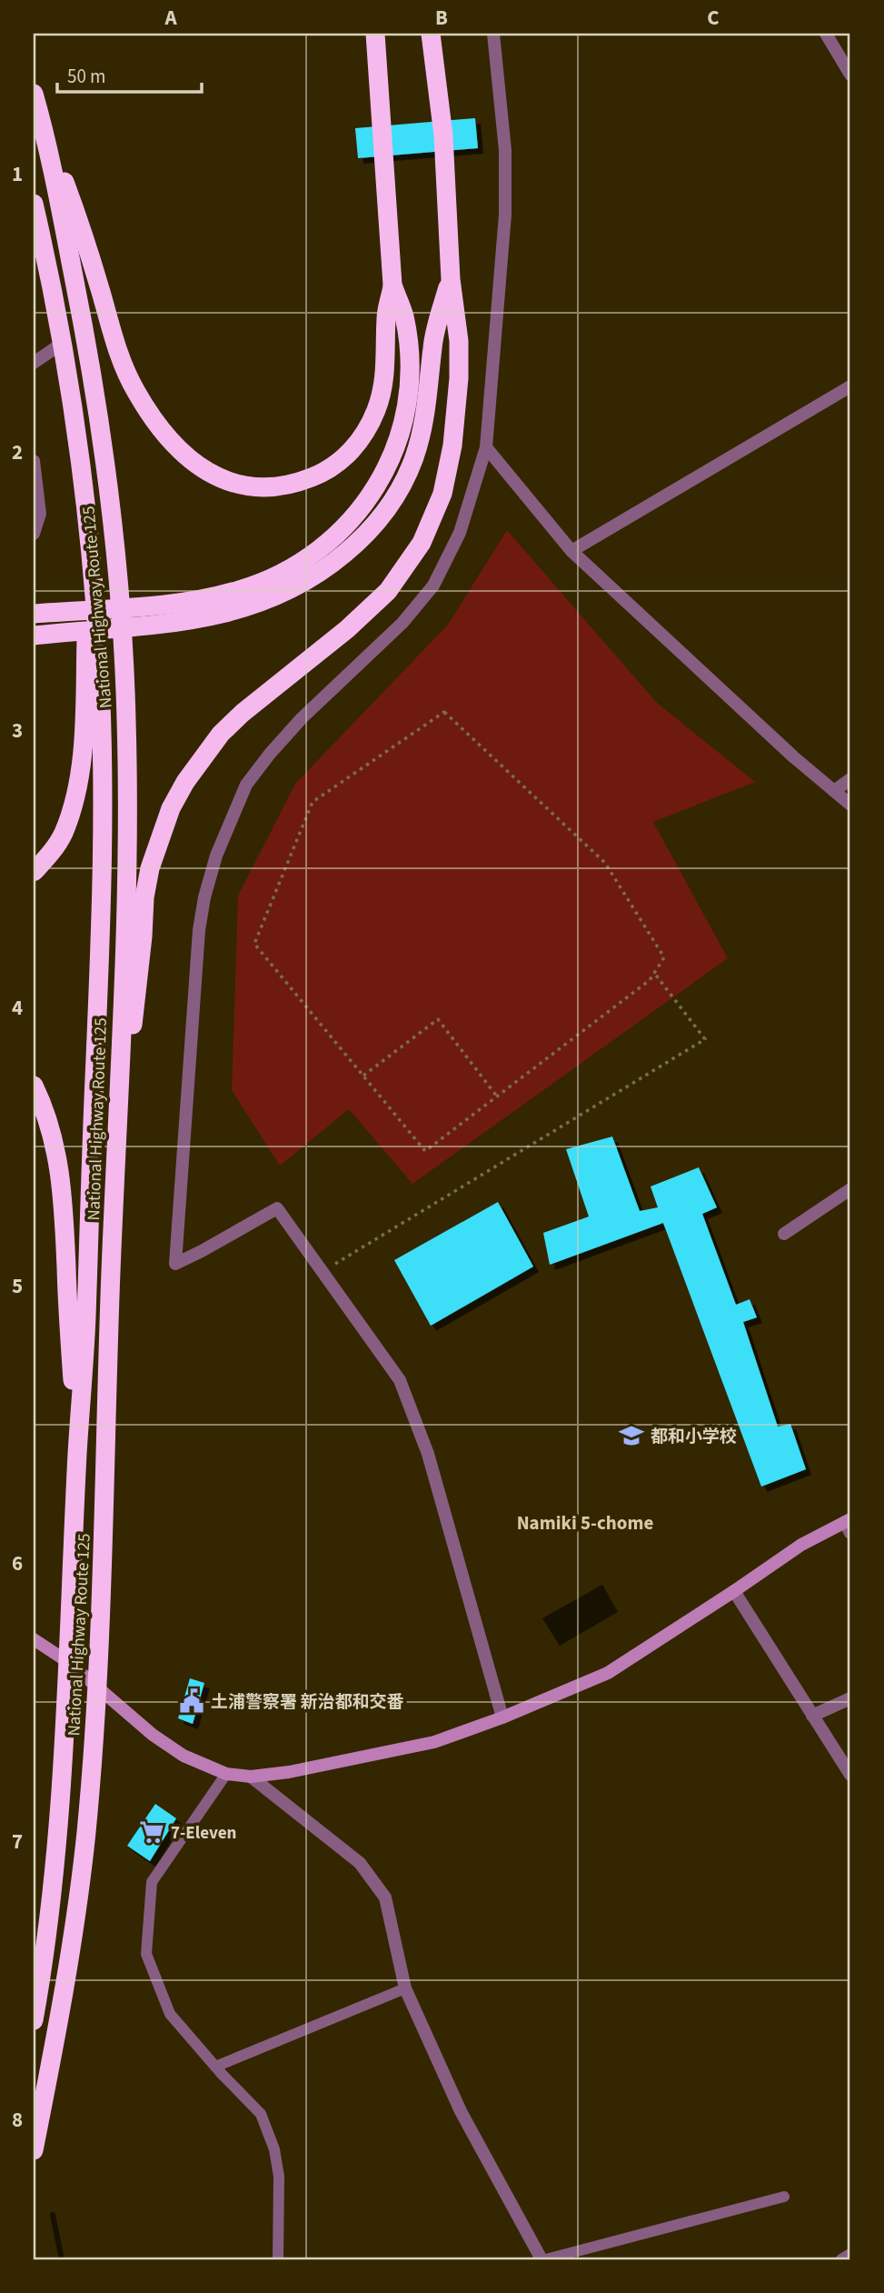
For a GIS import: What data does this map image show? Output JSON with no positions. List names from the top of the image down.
{
  "streets": {
    "highway": ["National Highway Route 125"]
  },
  "districts": ["Namiki 5-chome"],
  "places": {
    "school or university": ["都和小学校"],
    "public building": ["土浦警察署 新治都和交番"],
    "supermarket": ["7-Eleven"]
  },
  "scale_bar": "50 m",
  "grid": {
    "columns": ["A", "B", "C"],
    "rows": [
      "1",
      "2",
      "3",
      "4",
      "5",
      "6",
      "7",
      "8"
    ]
  }
}
